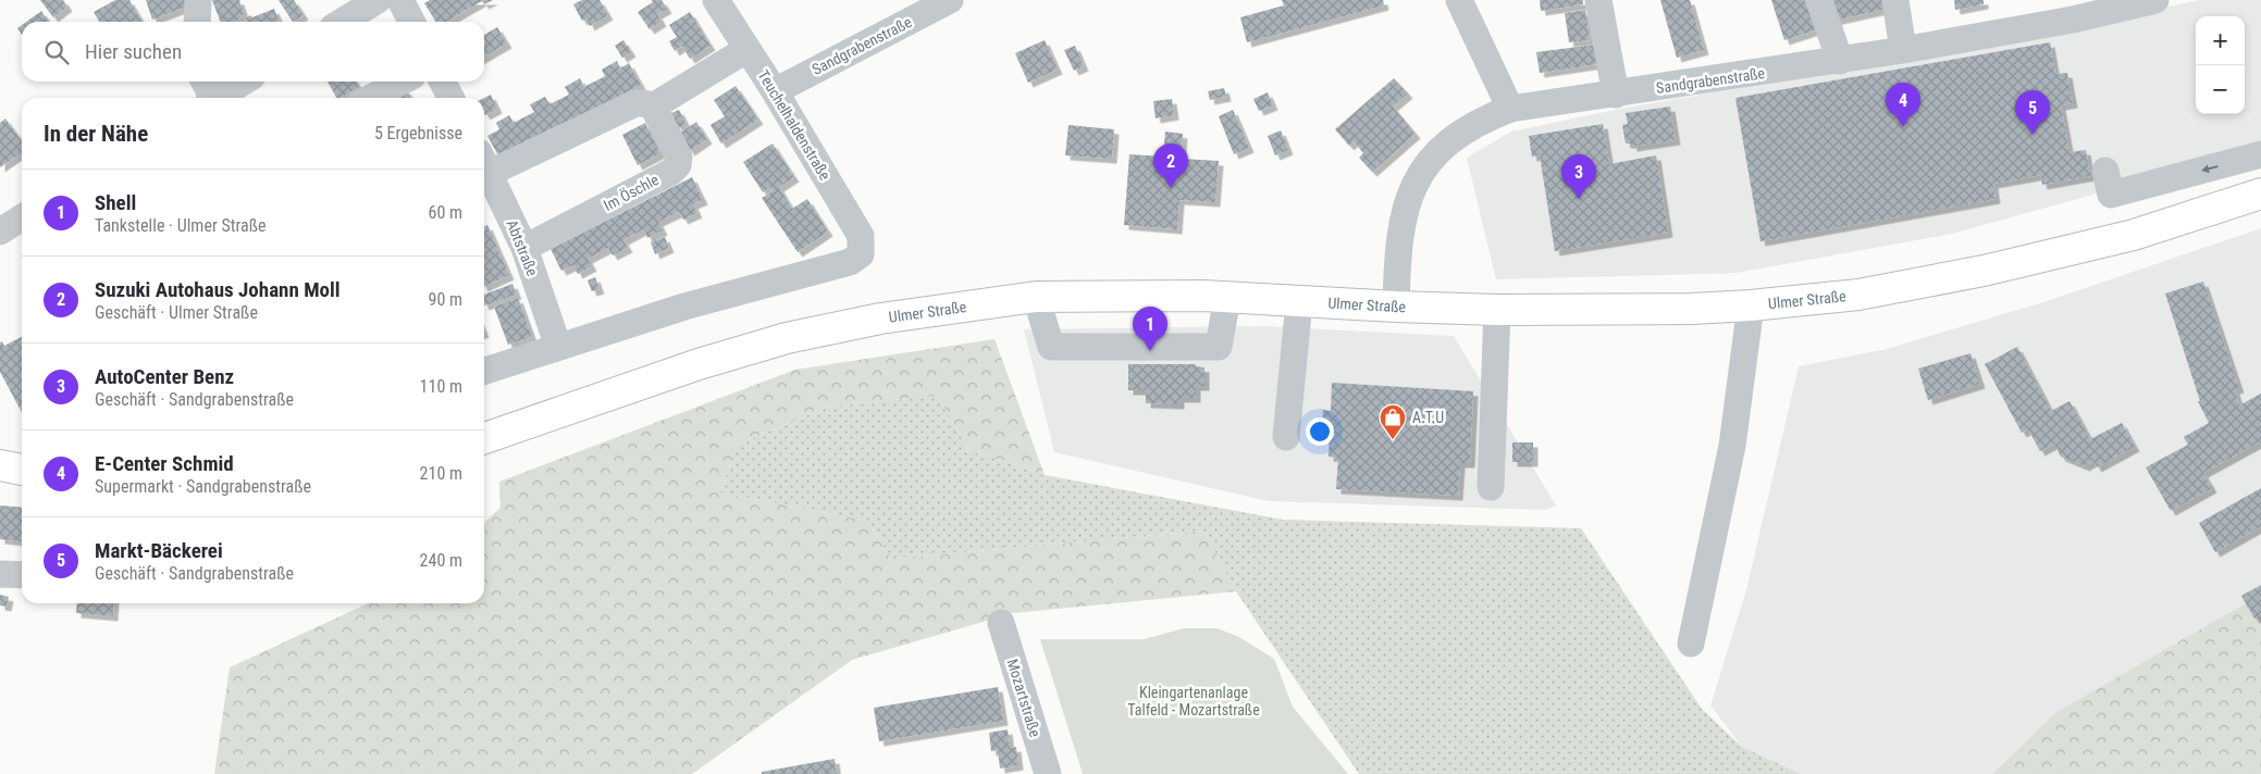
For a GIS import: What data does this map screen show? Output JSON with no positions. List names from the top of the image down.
{
  "streets": {
    "main road": ["Ulmer Straße"],
    "street": [
      "Sandgrabenstraße",
      "Teuchelhaldenstraße",
      "Im Öschle",
      "Abtstraße",
      "Mozartstraße"
    ]
  },
  "crossings": [
    ["Sandgrabenstraße", "Teuchelhaldenstraße"],
    ["Sandgrabenstraße", "Ulmer Straße"],
    ["Teuchelhaldenstraße", "Abtstraße"],
    ["Im Öschle", "Abtstraße"]
  ],
  "parks": ["Kleingartenanlage Talfeld - Mozartstraße"],
  "places": {
    "shop": ["A.T.U"]
  },
  "page": {
    "map_buttons": ["+", "−"],
    "search": "Hier suchen",
    "pins": [
      "4",
      "5",
      "2",
      "3",
      "1"
    ],
    "heading": ["In der Nähe", "5 Ergebnisse"],
    "list": [
      {
        "mark": "1",
        "name": "Shell",
        "note": "Tankstelle · Ulmer Straße",
        "value": "60 m"
      },
      {
        "mark": "2",
        "name": "Suzuki Autohaus Johann Moll",
        "note": "Geschäft · Ulmer Straße",
        "value": "90 m"
      },
      {
        "mark": "3",
        "name": "AutoCenter Benz",
        "note": "Geschäft · Sandgrabenstraße",
        "value": "110 m"
      },
      {
        "mark": "4",
        "name": "E-Center Schmid",
        "note": "Supermarkt · Sandgrabenstraße",
        "value": "210 m"
      },
      {
        "mark": "5",
        "name": "Markt-Bäckerei",
        "note": "Geschäft · Sandgrabenstraße",
        "value": "240 m"
      }
    ]
  }
}
